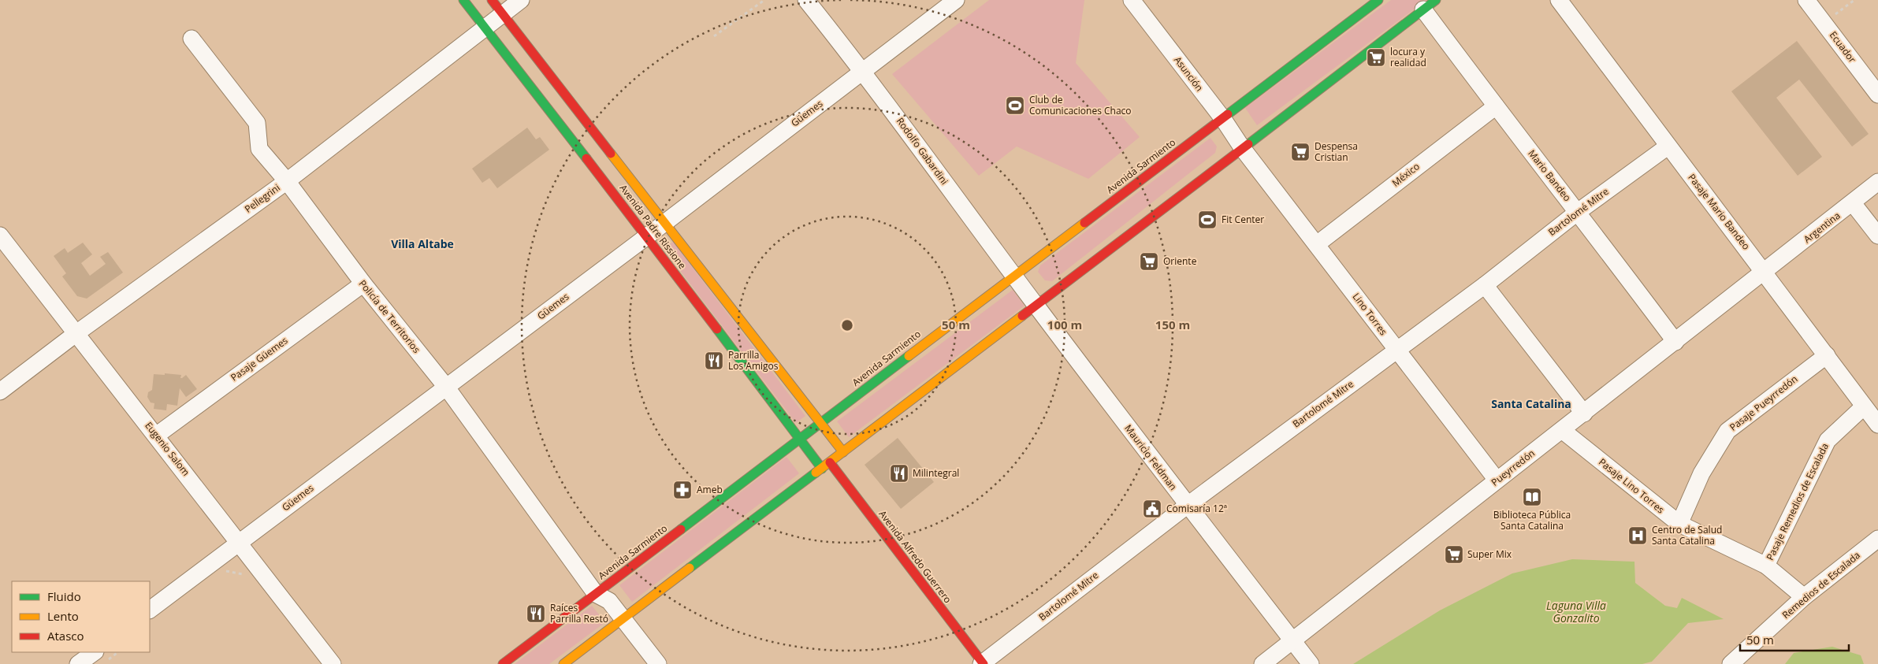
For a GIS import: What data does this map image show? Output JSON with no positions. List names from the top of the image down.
{
  "streets": {
    "main road": ["Avenida Sarmiento", "Avenida Padre Rissione", "Avenida Alfredo Guerrero"],
    "street": [
      "Ecuador",
      "Asunción",
      "Güemes",
      "Rodolfo Gabardini",
      "México",
      "Mario Bandeo",
      "Pellegrini",
      "Bartolomé Mitre",
      "Pasaje Mario Bandeo",
      "Argentina",
      "Lino Torres",
      "Policía de Territorios",
      "Pasaje Güemes",
      "Pasaje Pueyrredón",
      "Eugenio Salom",
      "Mauricio Feldman",
      "Pueyrredón",
      "Pasaje Lino Torres",
      "Pasaje Remedios de Escalada",
      "Remedios de Escalada"
    ]
  },
  "crossings": [
    ["Asunción", "Avenida Sarmiento"],
    ["Asunción", "Lino Torres"],
    ["Güemes", "Rodolfo Gabardini"],
    ["Güemes", "Avenida Padre Rissione"],
    ["Güemes", "Policía de Territorios"],
    ["Güemes", "Eugenio Salom"],
    ["Rodolfo Gabardini", "Avenida Sarmiento"],
    ["Rodolfo Gabardini", "Mauricio Feldman"],
    ["Avenida Sarmiento", "Avenida Padre Rissione"],
    ["Avenida Sarmiento", "Policía de Territorios"],
    ["México", "Mario Bandeo"],
    ["México", "Lino Torres"],
    ["Mario Bandeo", "Bartolomé Mitre"],
    ["Mario Bandeo", "Pueyrredón"],
    ["Pellegrini", "Avenida Padre Rissione"],
    ["Pellegrini", "Policía de Territorios"],
    ["Pellegrini", "Eugenio Salom"],
    ["Bartolomé Mitre", "Pasaje Mario Bandeo"],
    ["Bartolomé Mitre", "Lino Torres"],
    ["Bartolomé Mitre", "Mauricio Feldman"],
    ["Bartolomé Mitre", "Avenida Alfredo Guerrero"],
    ["Pasaje Mario Bandeo", "Argentina"],
    ["Pasaje Mario Bandeo", "Pasaje Pueyrredón"],
    ["Pasaje Mario Bandeo", "Pueyrredón"],
    ["Pasaje Mario Bandeo", "Pasaje Remedios de Escalada"],
    ["Argentina", "Pueyrredón"],
    ["Lino Torres", "Pueyrredón"],
    ["Policía de Territorios", "Pasaje Güemes"],
    ["Pasaje Güemes", "Eugenio Salom"],
    ["Pasaje Pueyrredón", "Pasaje Lino Torres"],
    ["Mauricio Feldman", "Pueyrredón"],
    ["Pueyrredón", "Pasaje Lino Torres"],
    ["Pasaje Lino Torres", "Pasaje Remedios de Escalada"],
    ["Pasaje Lino Torres", "Remedios de Escalada"]
  ],
  "districts": ["Villa Altabe", "Santa Catalina"],
  "water": ["Laguna Villa Gonzalito"],
  "places": {
    "supermarket": [
      "locura y realidad",
      "Despensa Cristian",
      "Oriente",
      "Super Mix"
    ],
    "sports": ["Club de Comunicaciones Chaco", "Fit Center"],
    "restaurant": ["Parrilla Los Amigos", "Milintegral", "Raíces Parrilla Restó"],
    "pharmacy": ["Ameb"],
    "library": ["Biblioteca Pública Santa Catalina"],
    "public building": ["Comisaría 12ª"],
    "hospital": ["Centro de Salud Santa Catalina"]
  },
  "legend": ["Fluido", "Lento", "Atasco"],
  "scale_bar": "50 m",
  "rings": ["50 m", "100 m", "150 m"]
}
